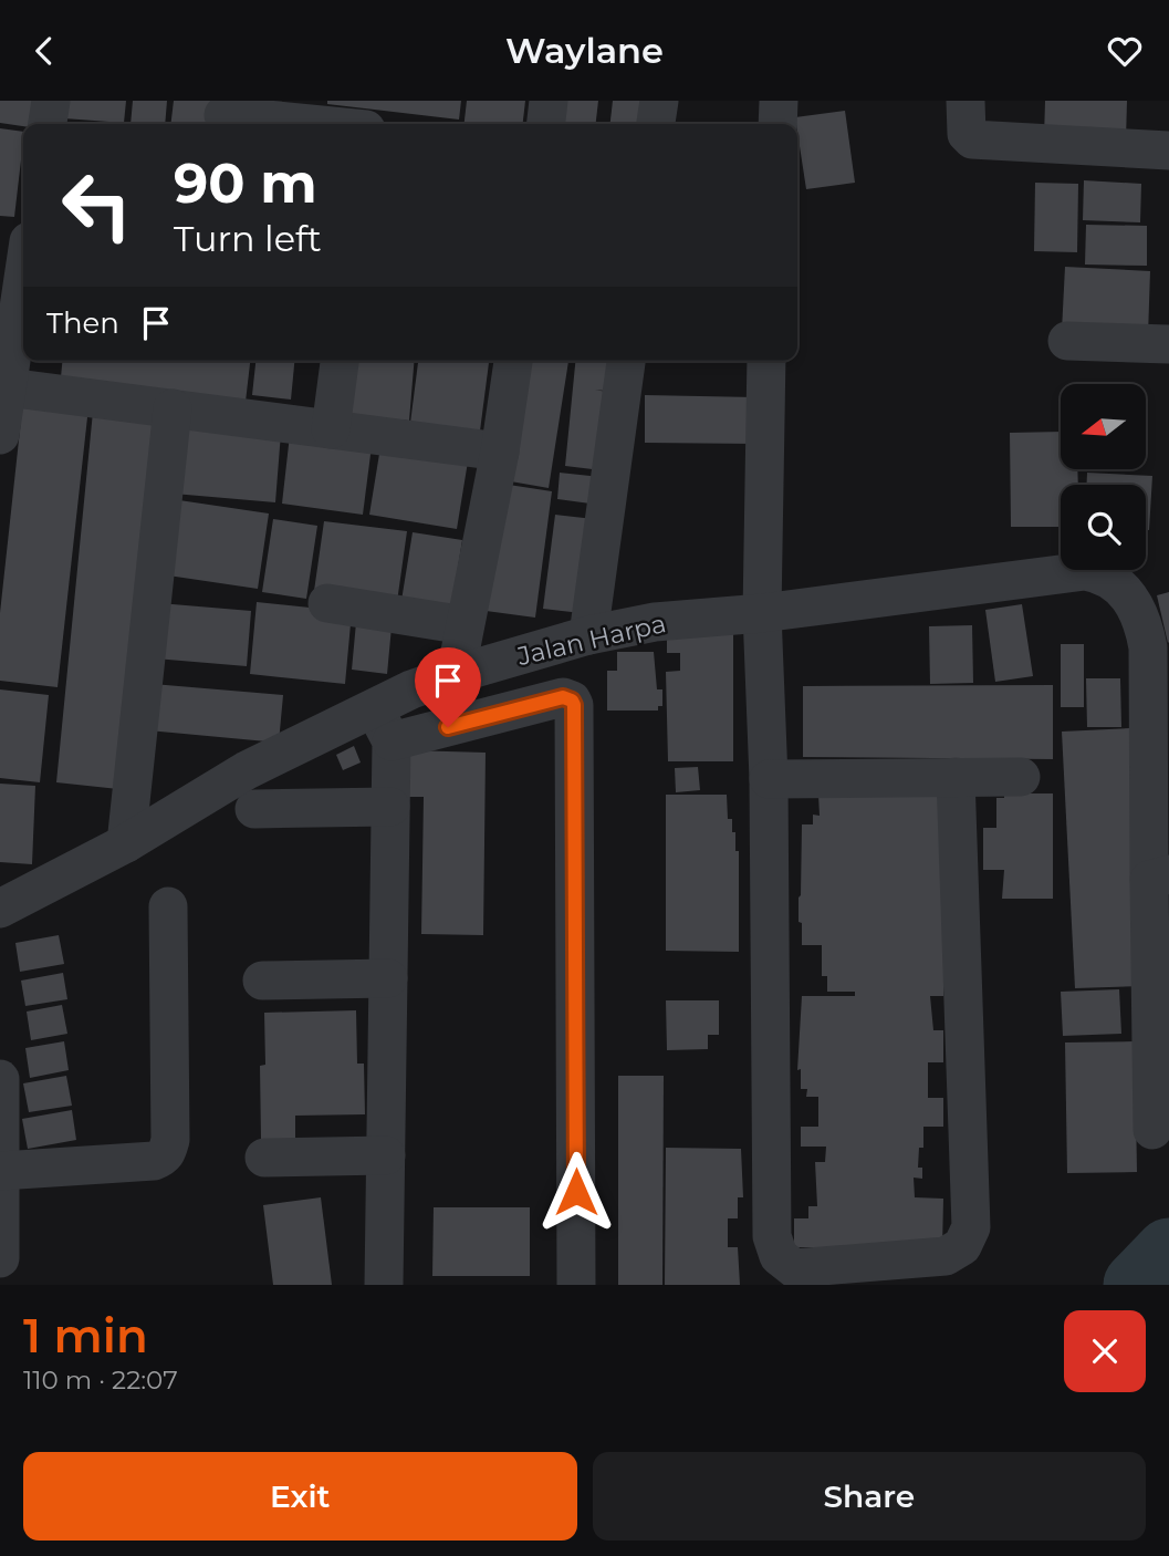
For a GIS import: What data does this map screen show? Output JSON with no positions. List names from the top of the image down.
{
  "streets": {
    "street": ["Jalan Harpa"]
  },
  "north": "left",
  "page": {
    "header": "Waylane",
    "turn": ["90 m", "Turn left"],
    "then": "Then",
    "heading": ["1 min", "110 m · 22:07"],
    "buttons": ["Exit", "Share"]
  }
}
